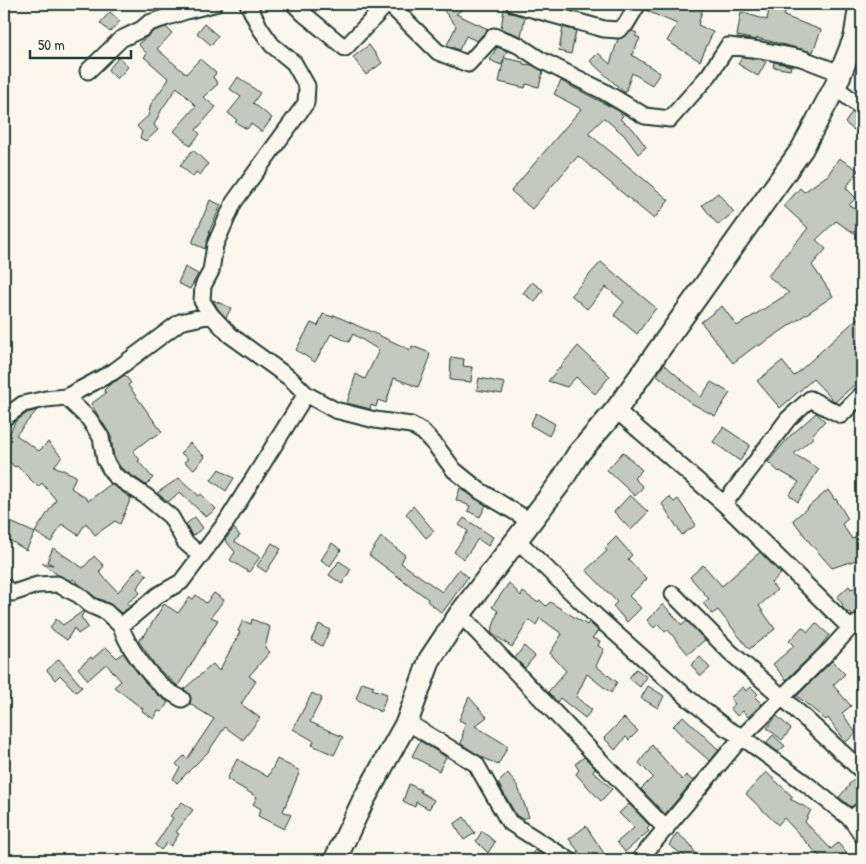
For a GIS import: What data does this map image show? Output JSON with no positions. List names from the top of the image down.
{
  "scale_bar": "50 m"
}
